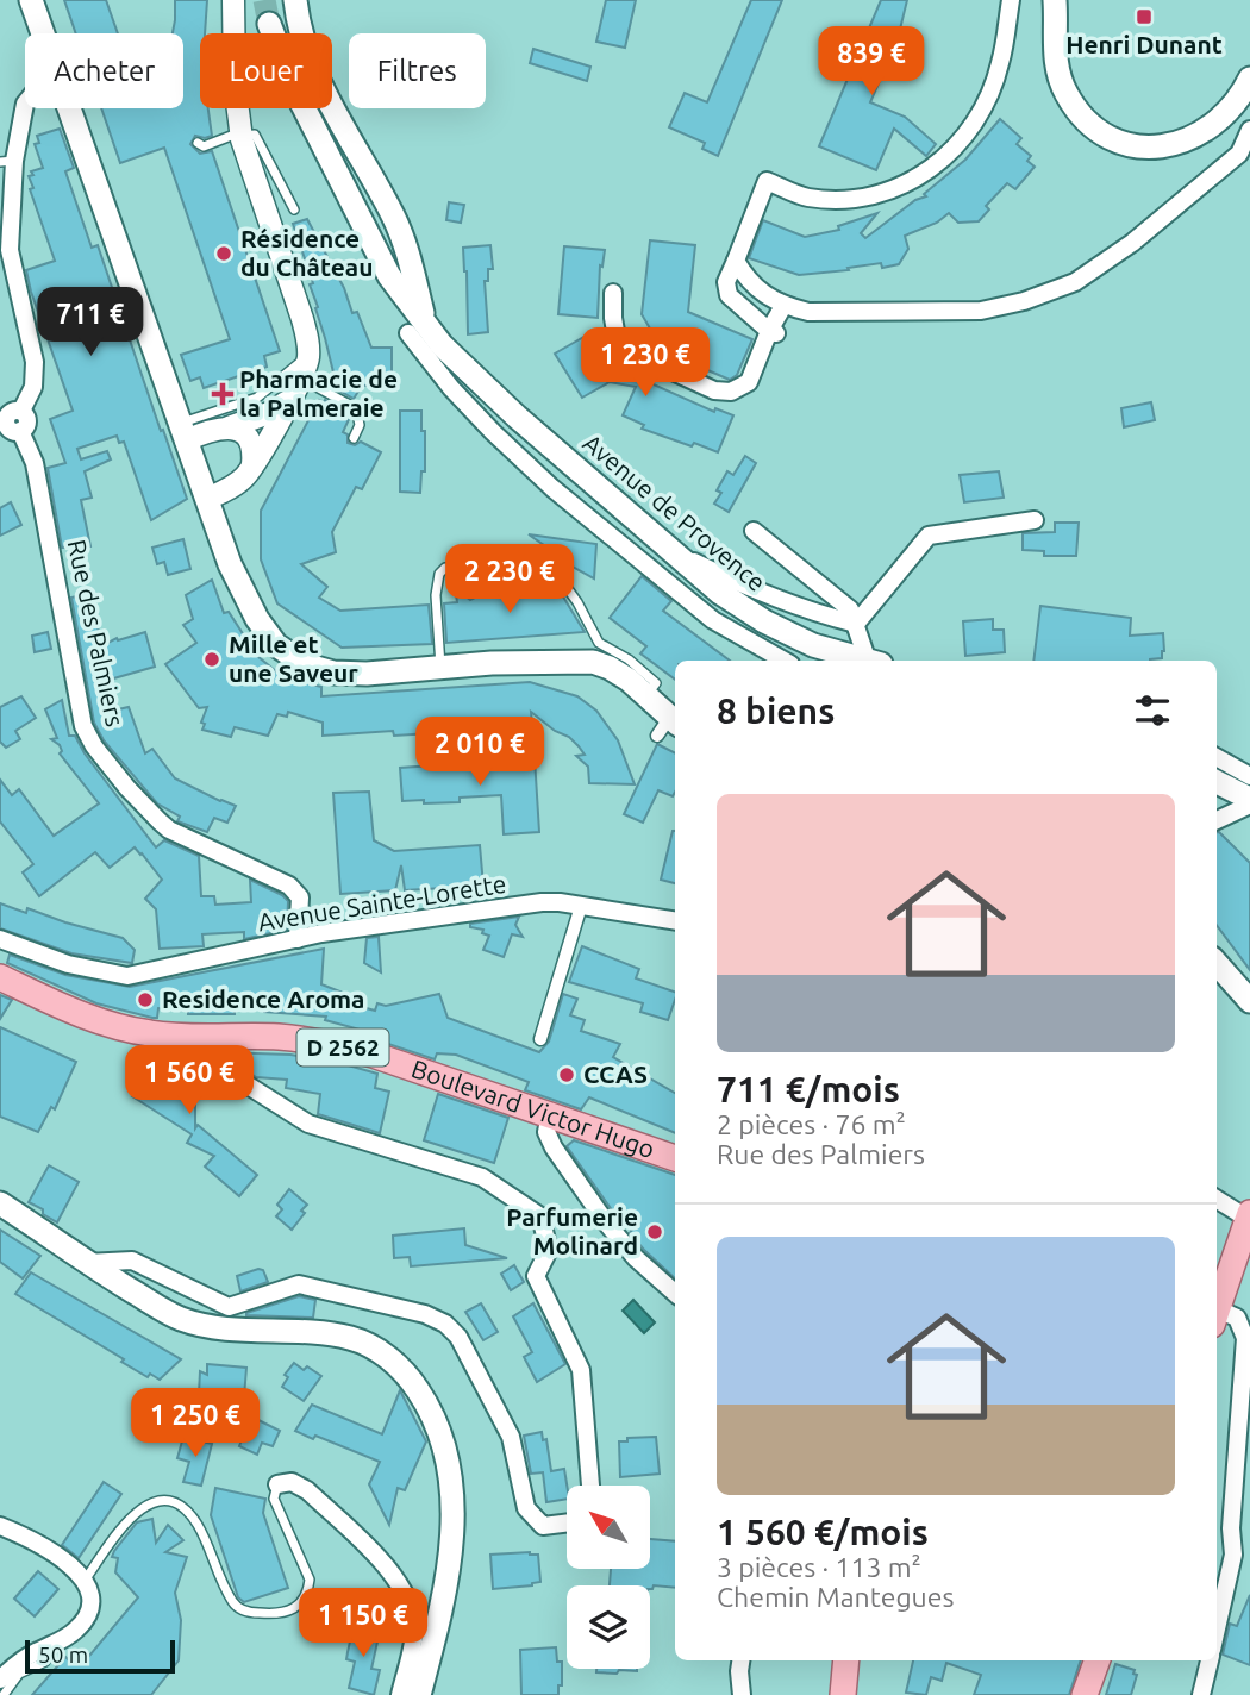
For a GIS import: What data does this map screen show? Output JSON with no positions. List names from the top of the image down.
{
  "streets": {
    "main road": ["Avenue de Provence", "D 2562", "Boulevard Victor Hugo"],
    "street": ["Rue des Palmiers", "Avenue Sainte-Lorette"]
  },
  "crossings": [
    ["Rue des Palmiers", "Avenue Sainte-Lorette"]
  ],
  "places": {
    "transit": ["Henri Dunant"],
    "other": [
      "Résidence du Château",
      "Mille et une Saveur",
      "Residence Aroma",
      "CCAS",
      "Parfumerie Molinard"
    ],
    "health": ["Pharmacie de la Palmeraie"]
  },
  "scale_bar": "50 m",
  "north": "top left",
  "page": {
    "price": [
      "839 €",
      "711 €",
      "1 230 €",
      "2 230 €",
      "2 010 €",
      "1 560 €",
      "1 250 €",
      "1 150 €"
    ],
    "chip": ["Acheter", "Louer", "Filtres"],
    "heading": "8 biens",
    "list": [
      {
        "name": "711 €/mois",
        "note": "2 pièces · 76 m² · Rue des Palmiers"
      },
      {
        "name": "1 560 €/mois",
        "note": "3 pièces · 113 m² · Chemin Mantegues"
      }
    ],
    "scale": "50 m"
  }
}
